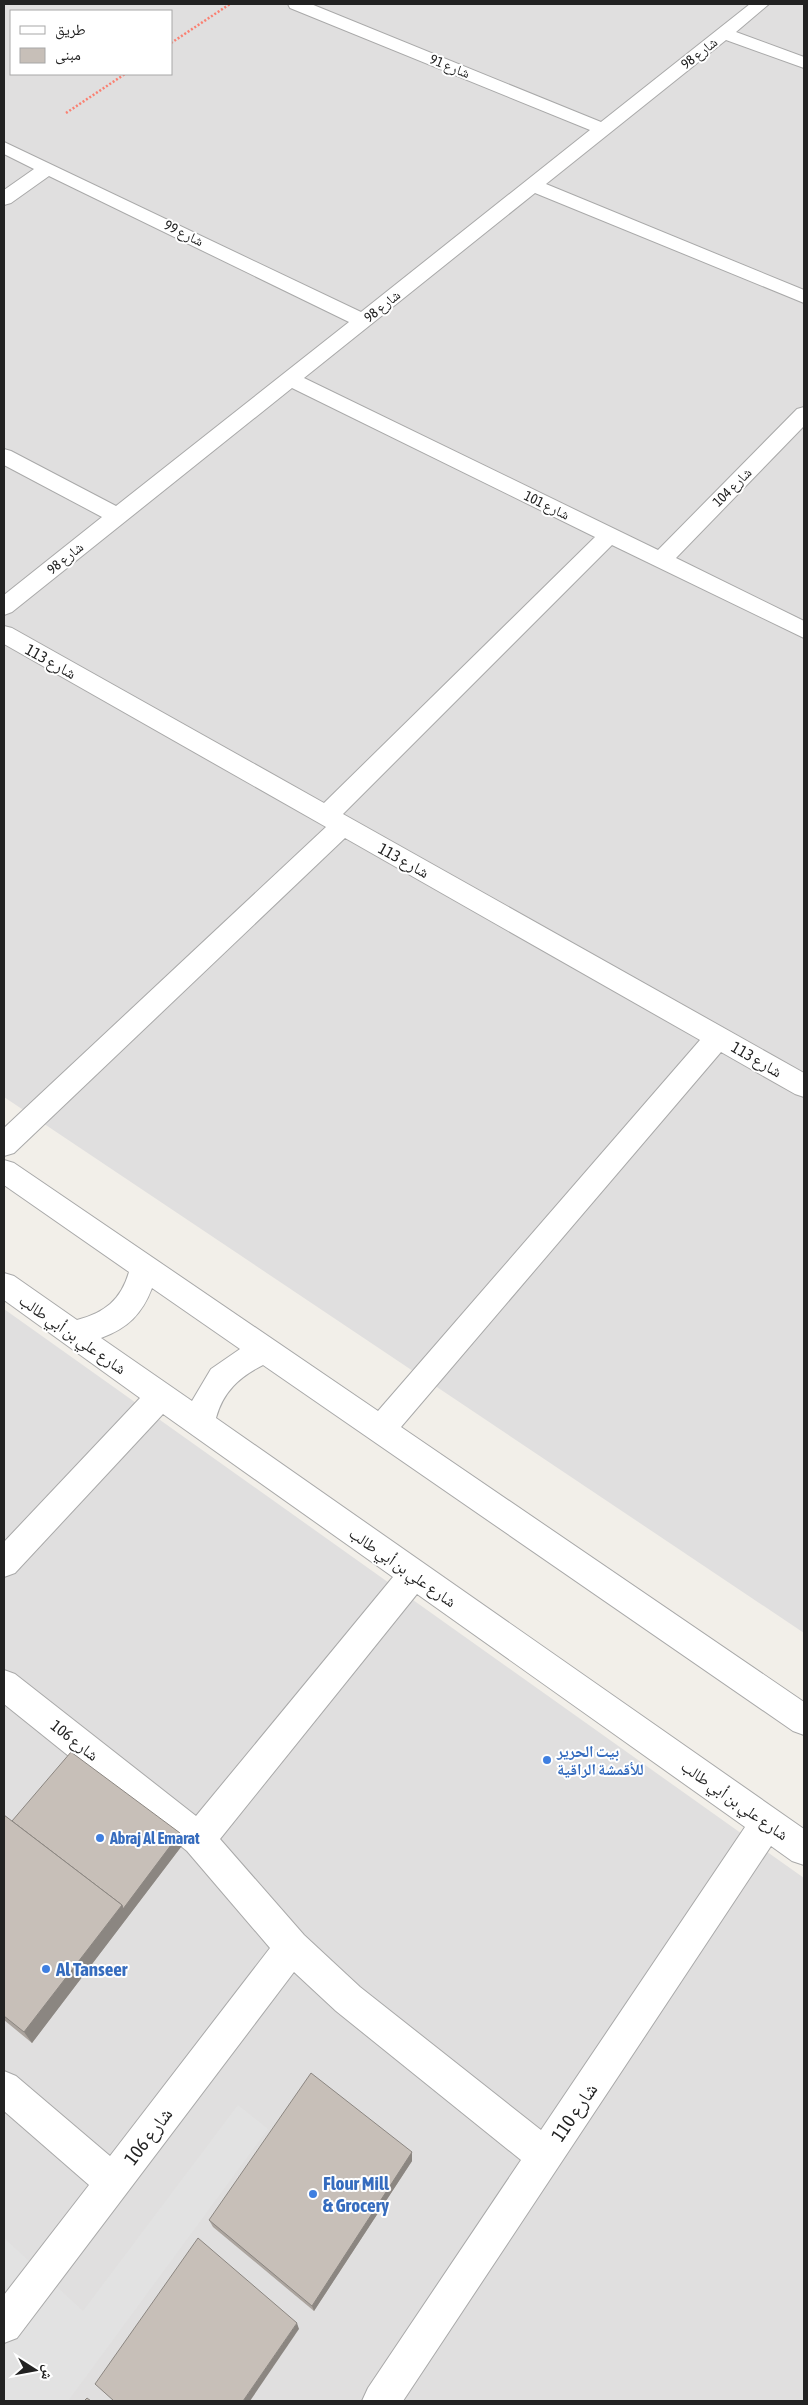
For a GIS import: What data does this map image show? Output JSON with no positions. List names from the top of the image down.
{
  "streets": {
    "street": [
      "شارع 98",
      "شارع 91",
      "شارع 99",
      "شارع 104",
      "شارع 101",
      "شارع 113",
      "شارع علي بن أبي طالب",
      "شارع 106",
      "شارع 110"
    ]
  },
  "crossings": [
    ["شارع 98", "شارع 91"],
    ["شارع 98", "شارع 99"],
    ["شارع 98", "شارع 101"],
    ["شارع 104", "شارع 101"],
    ["شارع علي بن أبي طالب", "شارع 110"],
    ["شارع 106", "شارع 110"]
  ],
  "places": [
    "بيت الحرير للأقمشة الراقية",
    "Abraj Al Emarat",
    "Al Tanseer",
    "Flour Mill & Grocery"
  ],
  "legend": ["طريق", "مبنى"],
  "north": "right"
}
